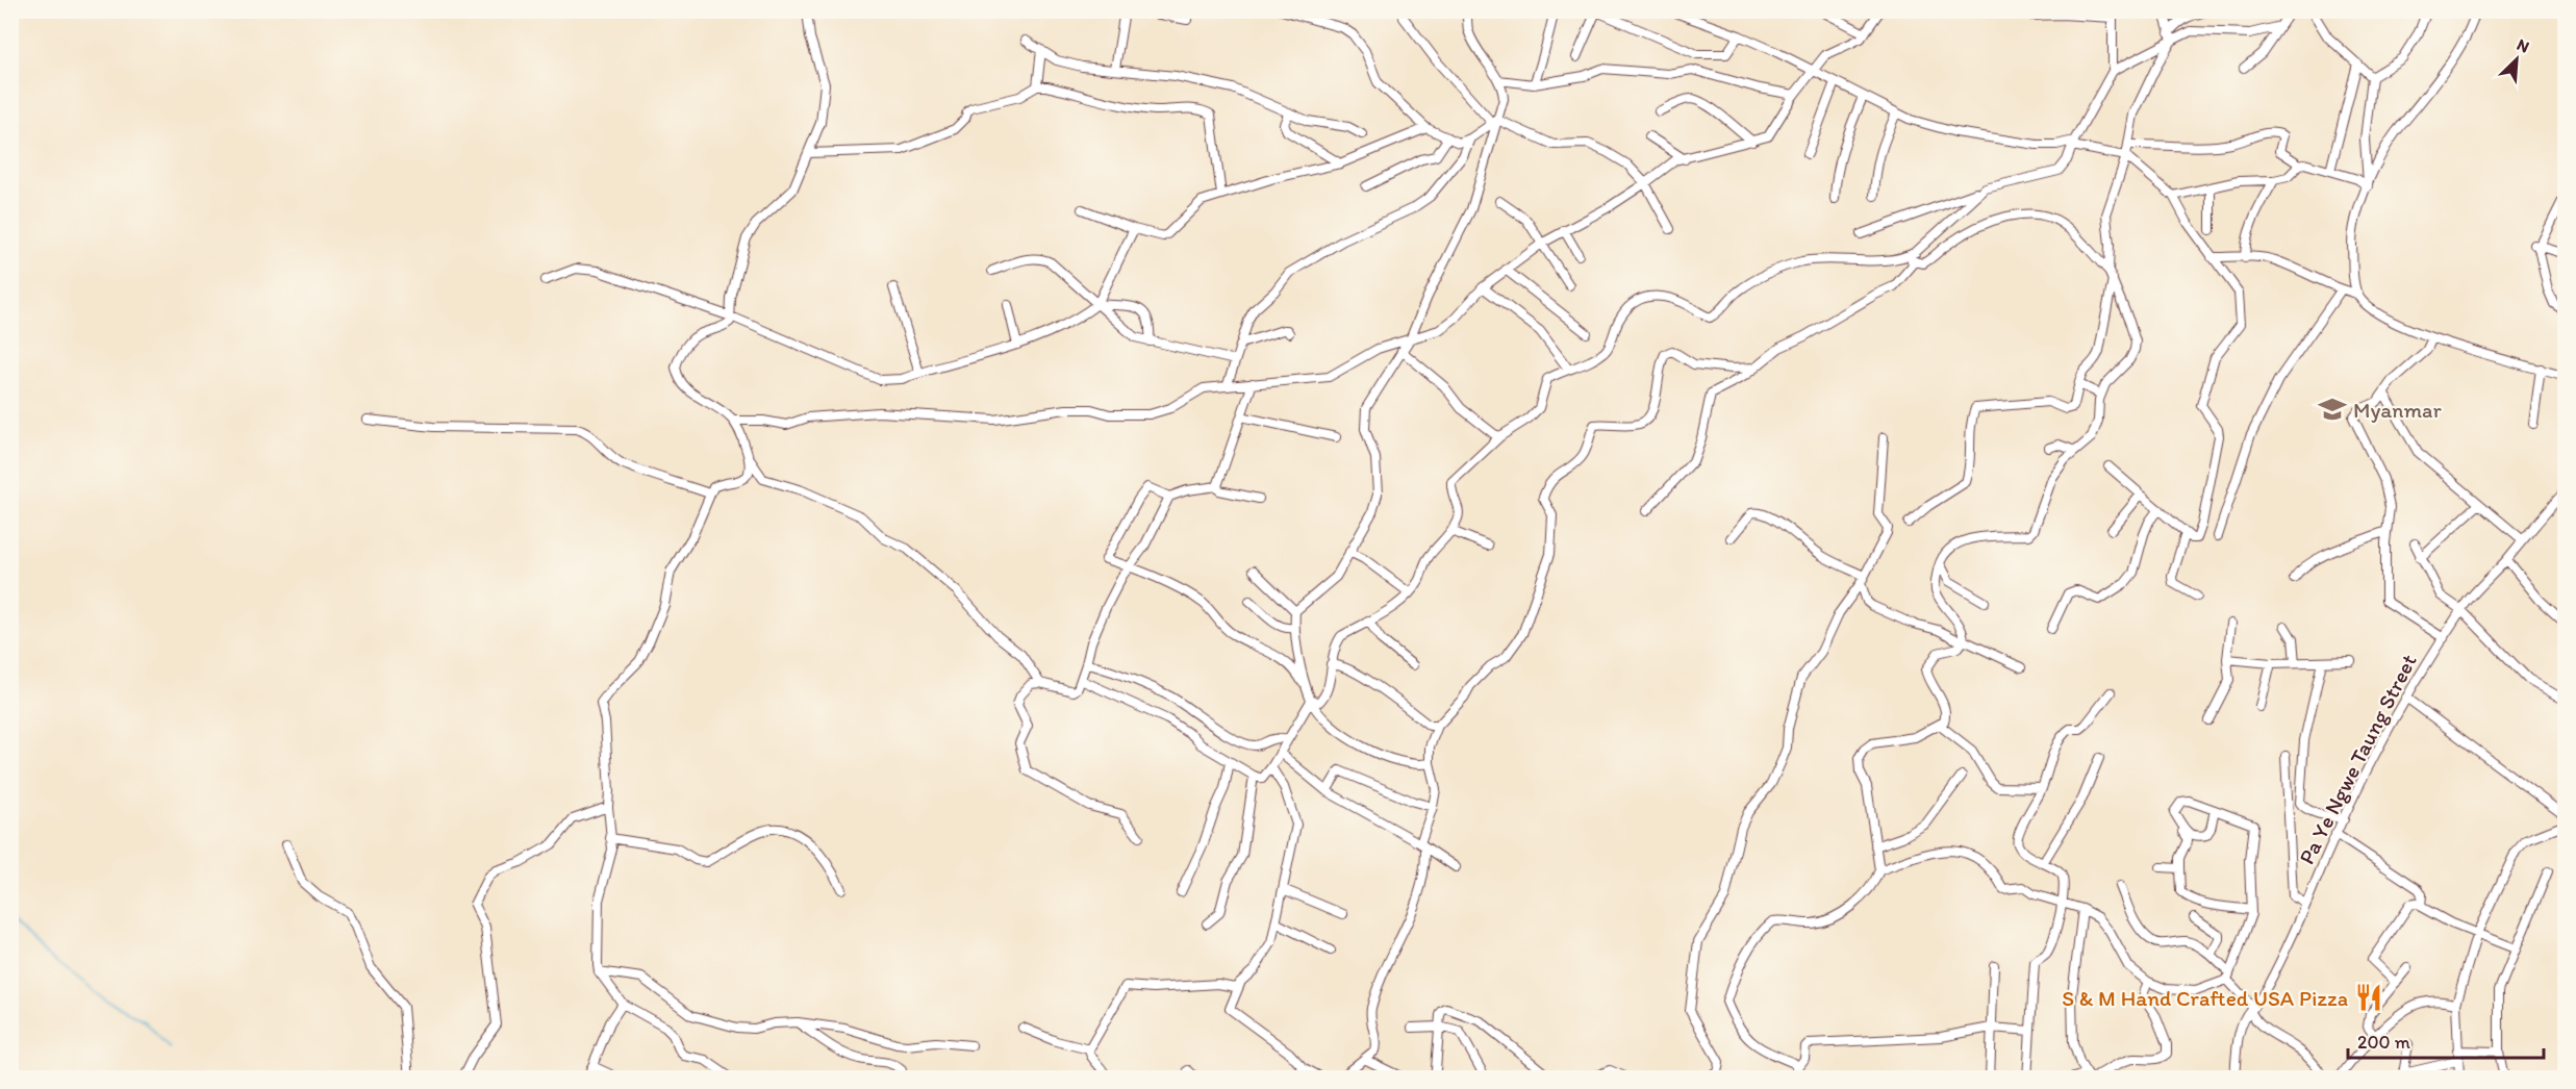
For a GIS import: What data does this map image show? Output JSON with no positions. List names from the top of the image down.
{
  "streets": {
    "street": ["Pa Ye Ngwe Taung Street"]
  },
  "places": {
    "school or university": ["Myanmar"],
    "restaurant": ["S & M Hand Crafted USA Pizza"]
  },
  "scale_bar": "200 m",
  "north": "top right"
}
